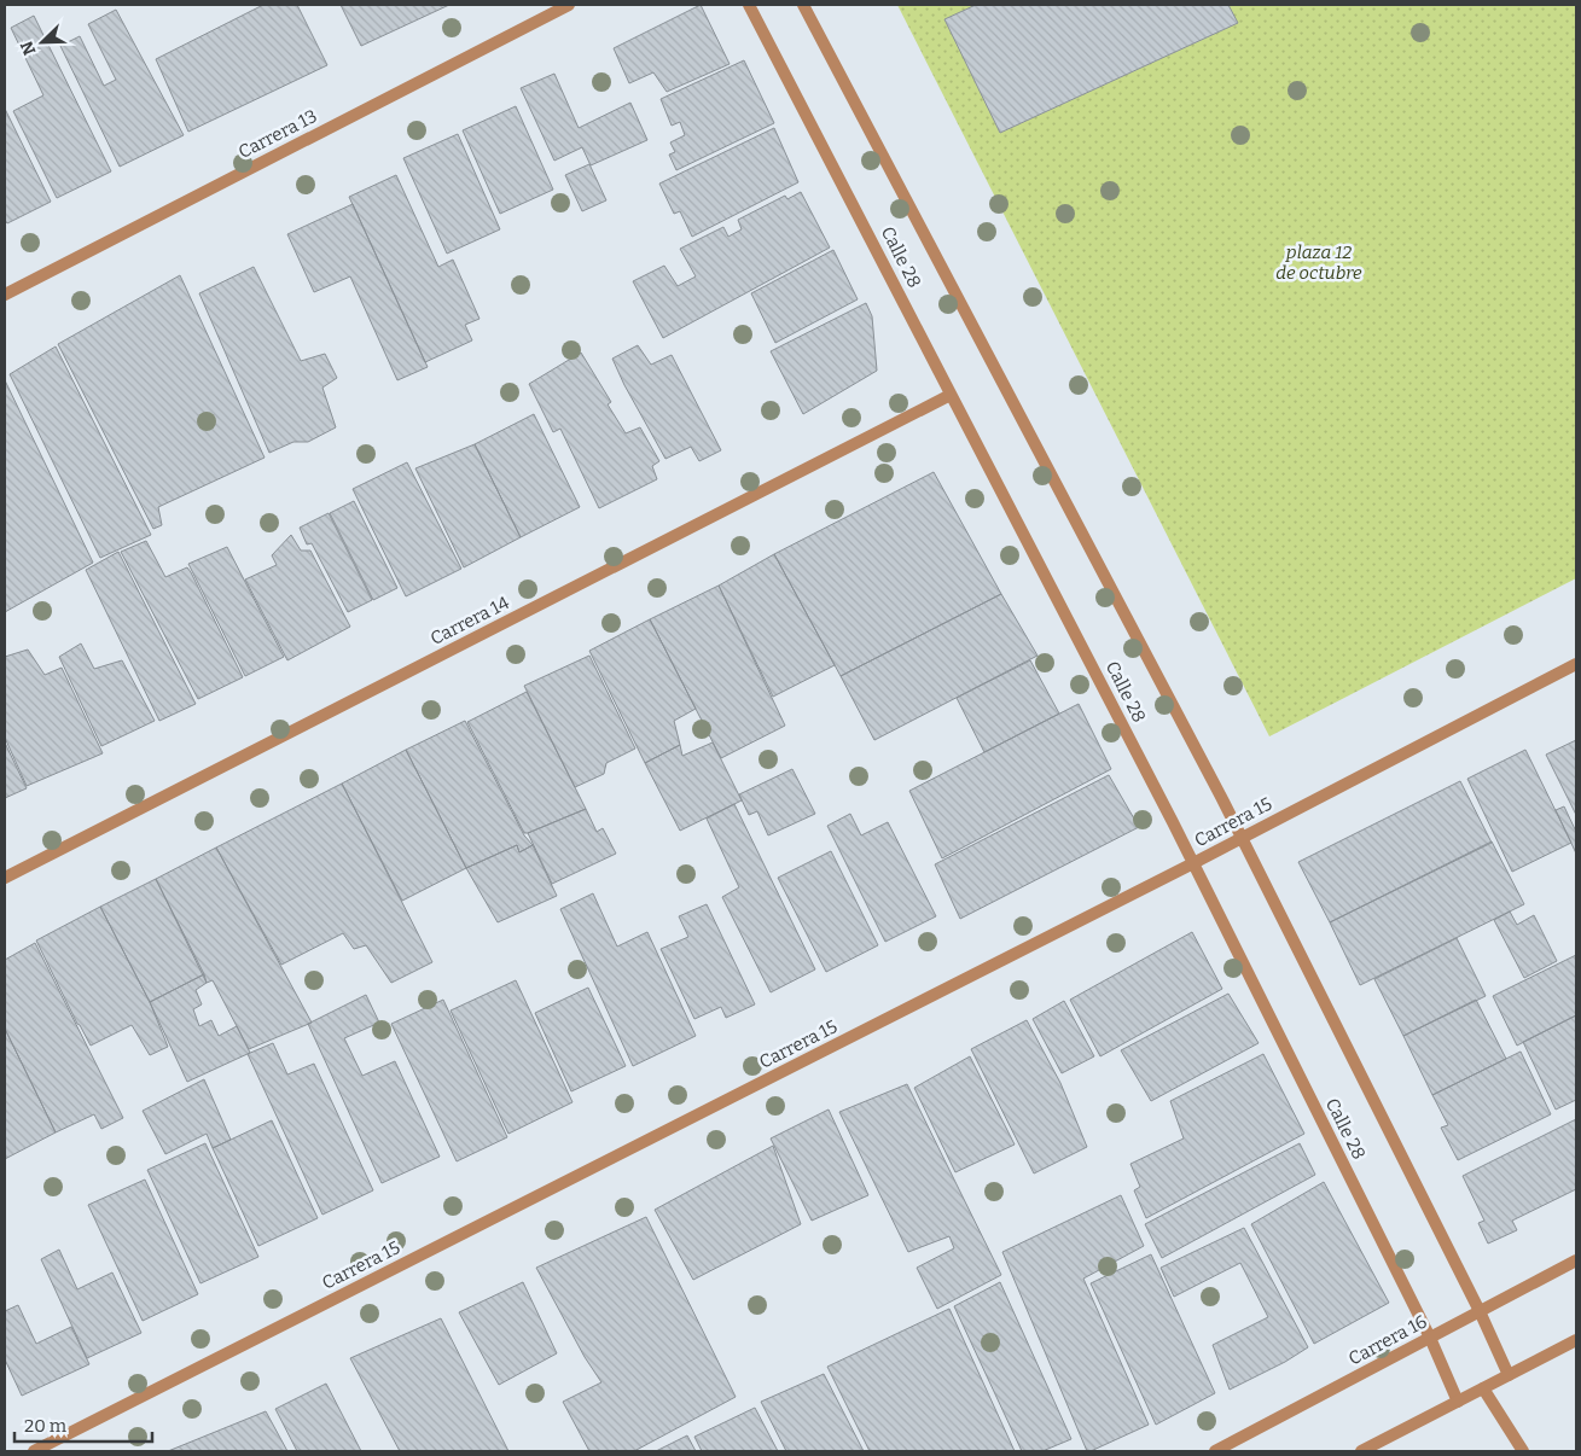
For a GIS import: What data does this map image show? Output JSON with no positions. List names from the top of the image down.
{
  "streets": {
    "street": [
      "Carrera 13",
      "Calle 28",
      "Carrera 14",
      "Carrera 15",
      "Carrera 16"
    ]
  },
  "crossings": [
    ["Calle 28", "Carrera 14"],
    ["Calle 28", "Carrera 15"],
    ["Calle 28", "Carrera 16"]
  ],
  "parks": ["plaza 12 de octubre"],
  "scale_bar": "20 m",
  "north": "bottom left"
}
